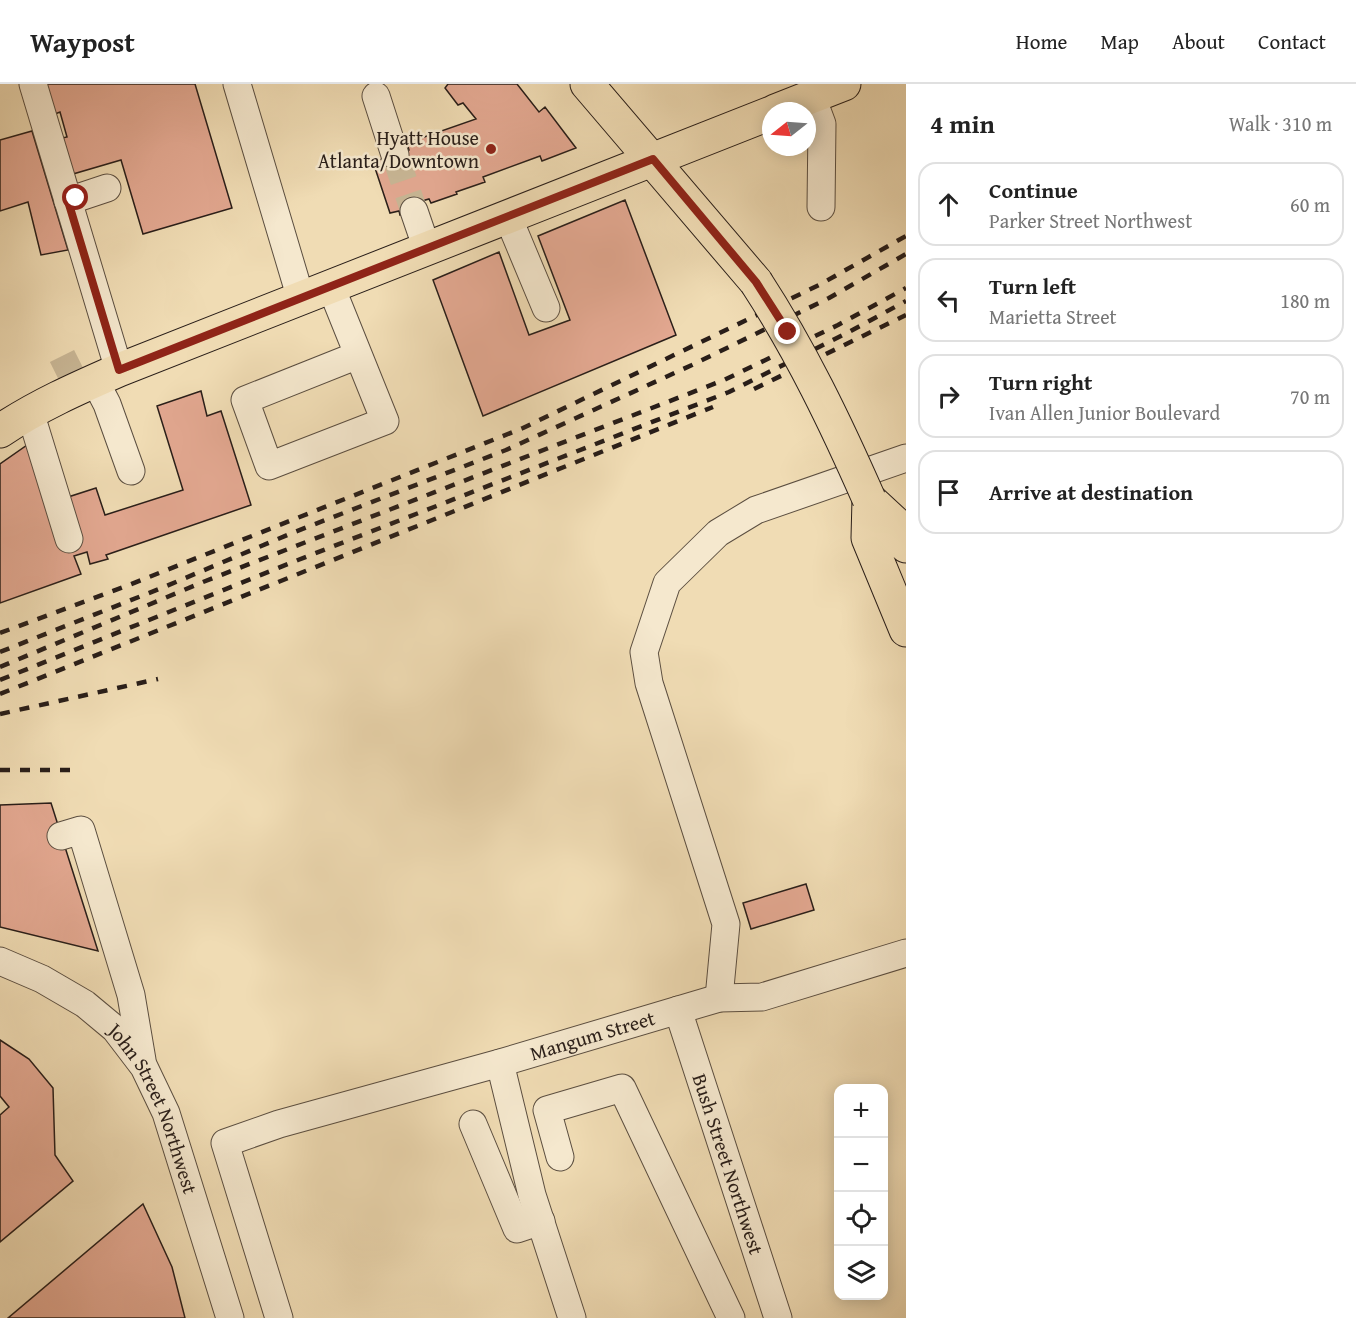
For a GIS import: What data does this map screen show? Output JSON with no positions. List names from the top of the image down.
{
  "streets": {
    "street": ["Mangum Street", "John Street Northwest", "Bush Street Northwest"]
  },
  "crossings": [
    ["Mangum Street", "Bush Street Northwest"]
  ],
  "places": ["Hyatt House Atlanta/Downtown"],
  "north": "left",
  "page": {
    "header": "Waypost",
    "nav": [
      "Home",
      "Map",
      "About",
      "Contact"
    ],
    "heading": ["4 min", "Walk · 310 m"],
    "list": [
      ["Continue", "Parker Street Northwest", "60 m"],
      ["Turn left", "Marietta Street", "180 m"],
      ["Turn right", "Ivan Allen Junior Boulevard", "70 m"],
      "Arrive at destination"
    ],
    "map_buttons": ["+", "−"]
  }
}
